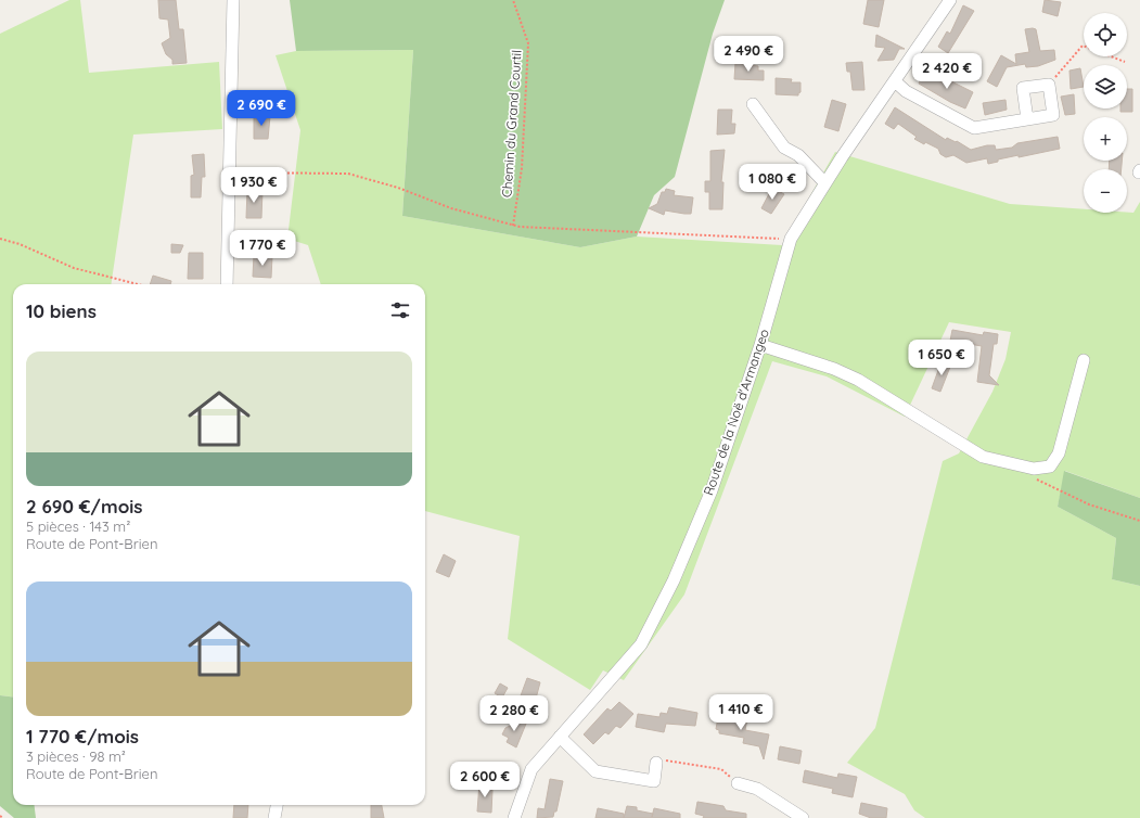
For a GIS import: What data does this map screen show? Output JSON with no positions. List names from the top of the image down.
{
  "streets": {
    "street": ["Route de la Noë d'Armangeo"],
    "path": ["Chemin du Grand Courtil"]
  },
  "page": {
    "map_buttons": ["+", "−"],
    "price": [
      "2 490 €",
      "2 420 €",
      "2 690 €",
      "1 080 €",
      "1 930 €",
      "1 770 €",
      "1 650 €",
      "1 410 €",
      "2 280 €",
      "2 600 €"
    ],
    "heading": "10 biens",
    "list": [
      {
        "name": "2 690 €/mois",
        "note": "5 pièces · 143 m² · Route de Pont-Brien"
      },
      {
        "name": "1 770 €/mois",
        "note": "3 pièces · 98 m² · Route de Pont-Brien"
      }
    ]
  }
}
